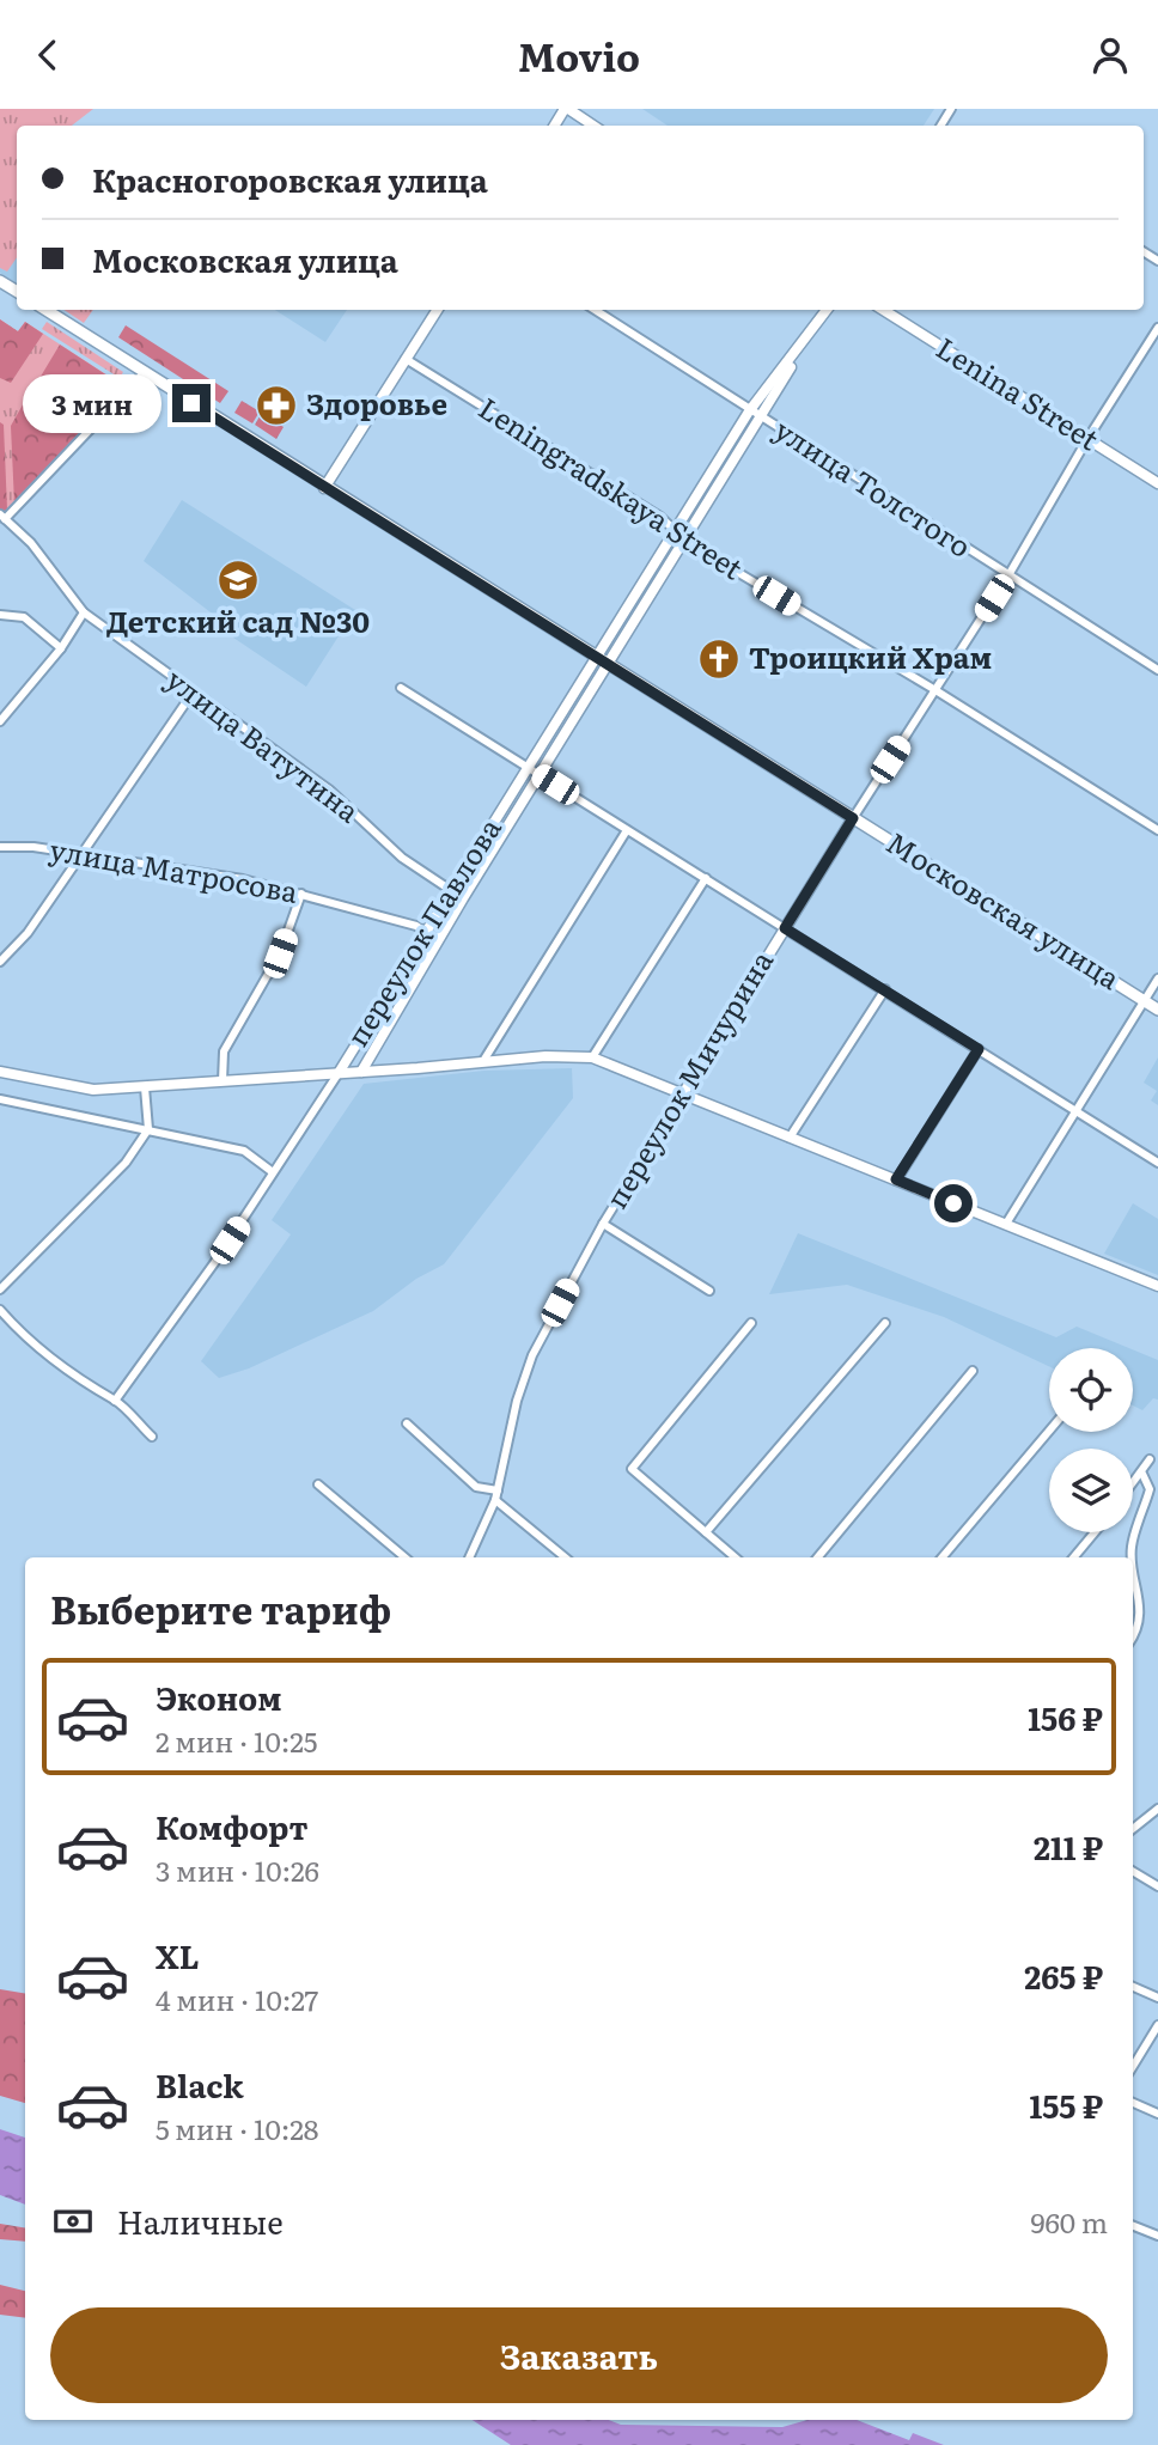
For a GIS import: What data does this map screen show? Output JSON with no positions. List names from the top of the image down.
{
  "streets": {
    "main road": ["Московская улица"],
    "street": [
      "Lenina Street",
      "Leningradskaya Street",
      "улица Толстого",
      "улица Ватутина",
      "улица Матросова",
      "переулок Павлова",
      "переулок Мичурина"
    ]
  },
  "crossings": [
    ["Lenina Street", "переулок Мичурина"],
    ["Leningradskaya Street", "переулок Павлова"],
    ["Leningradskaya Street", "переулок Мичурина"],
    ["улица Толстого", "переулок Павлова"],
    ["улица Толстого", "переулок Мичурина"],
    ["улица Ватутина", "переулок Павлова"],
    ["улица Матросова", "переулок Павлова"],
    ["Московская улица", "переулок Павлова"],
    ["Московская улица", "переулок Мичурина"]
  ],
  "places": {
    "pharmacy": ["Здоровье"],
    "school or university": ["Детский сад №30"],
    "church": ["Троицкий Храм"]
  },
  "page": {
    "header": "Movio",
    "banner": ["Красногоровская улица", "Московская улица"],
    "bubble": "3 мин",
    "heading": "Выберите тариф",
    "list": [
      {
        "name": "Эконом",
        "note": "2 мин · 10:25",
        "value": "156 ₽"
      },
      {
        "name": "Комфорт",
        "note": "3 мин · 10:26",
        "value": "211 ₽"
      },
      {
        "name": "XL",
        "note": "4 мин · 10:27",
        "value": "265 ₽"
      },
      {
        "name": "Black",
        "note": "5 мин · 10:28",
        "value": "155 ₽"
      }
    ],
    "pay": ["Наличные", "960 m"],
    "buttons": "Заказать"
  }
}
